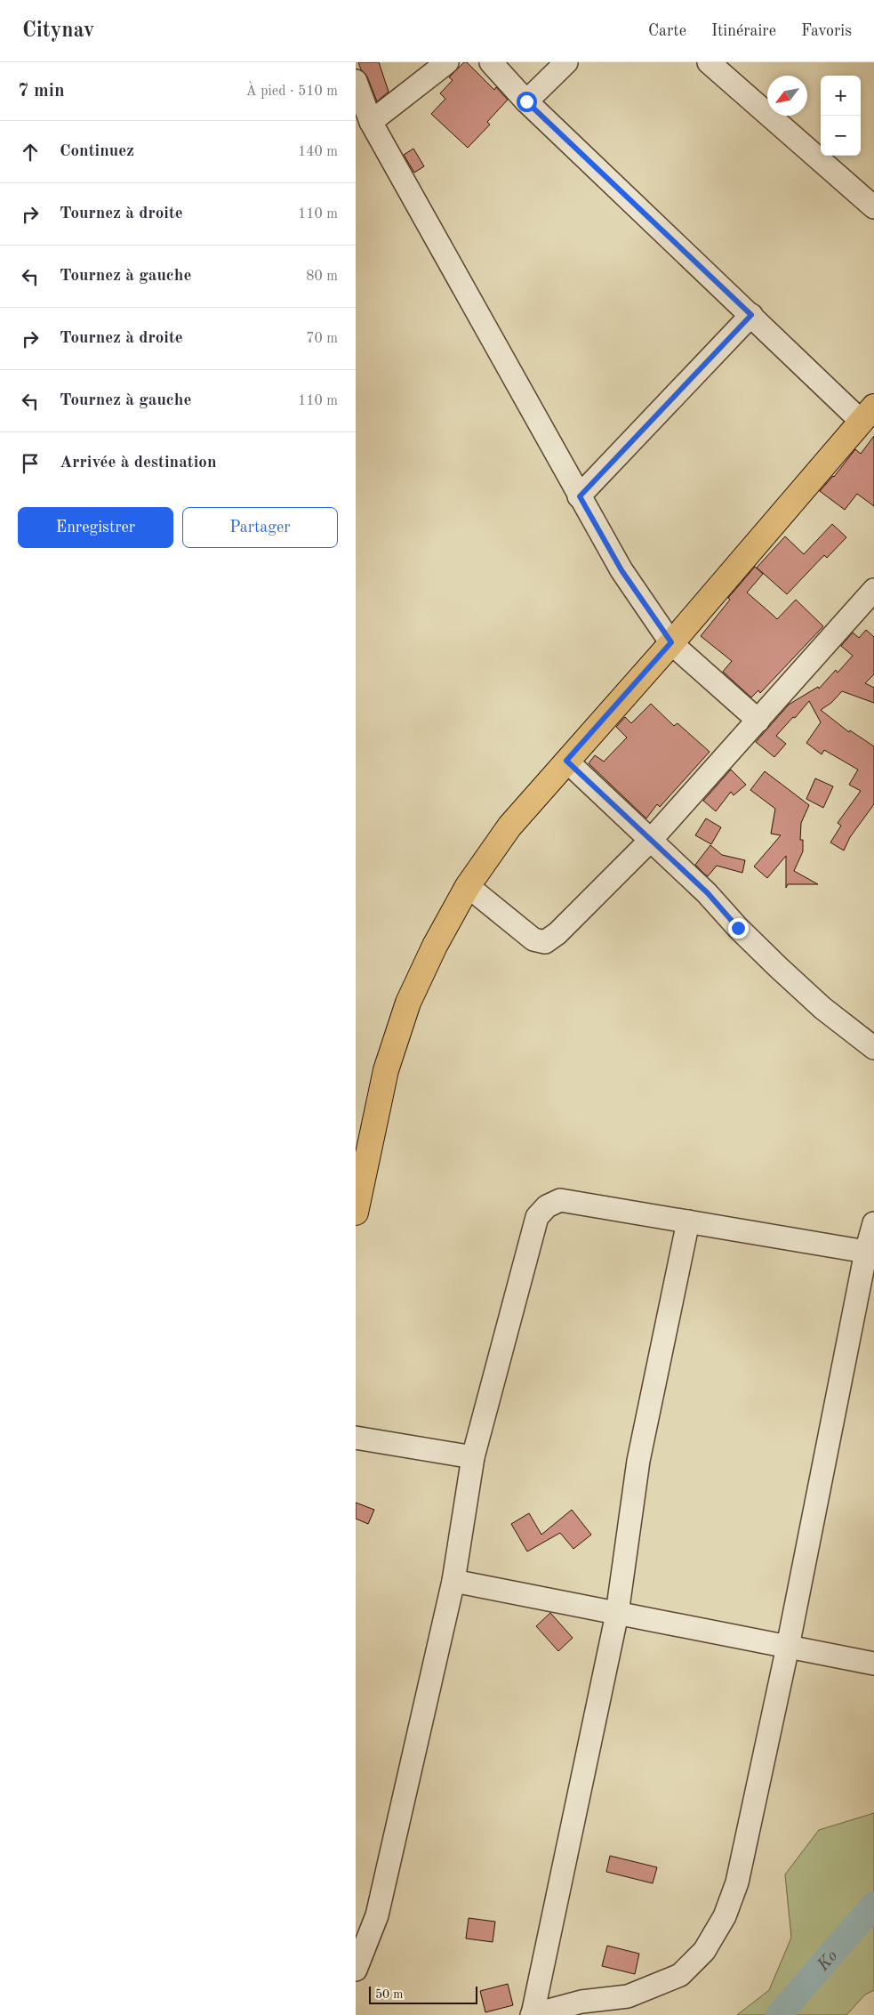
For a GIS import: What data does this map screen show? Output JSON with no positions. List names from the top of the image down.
{
  "water": ["Ko"],
  "scale_bar": "50 m",
  "north": "bottom left",
  "page": {
    "header": "Citynav",
    "nav": ["Carte", "Itinéraire", "Favoris"],
    "heading": ["7 min", "À pied · 510 m"],
    "map_buttons": ["+", "−"],
    "list": [
      ["Continuez", "140 m"],
      ["Tournez à droite", "110 m"],
      ["Tournez à gauche", "80 m"],
      ["Tournez à droite", "70 m"],
      ["Tournez à gauche", "110 m"],
      "Arrivée à destination"
    ],
    "buttons": ["Enregistrer", "Partager"],
    "scale": "50 m"
  }
}
